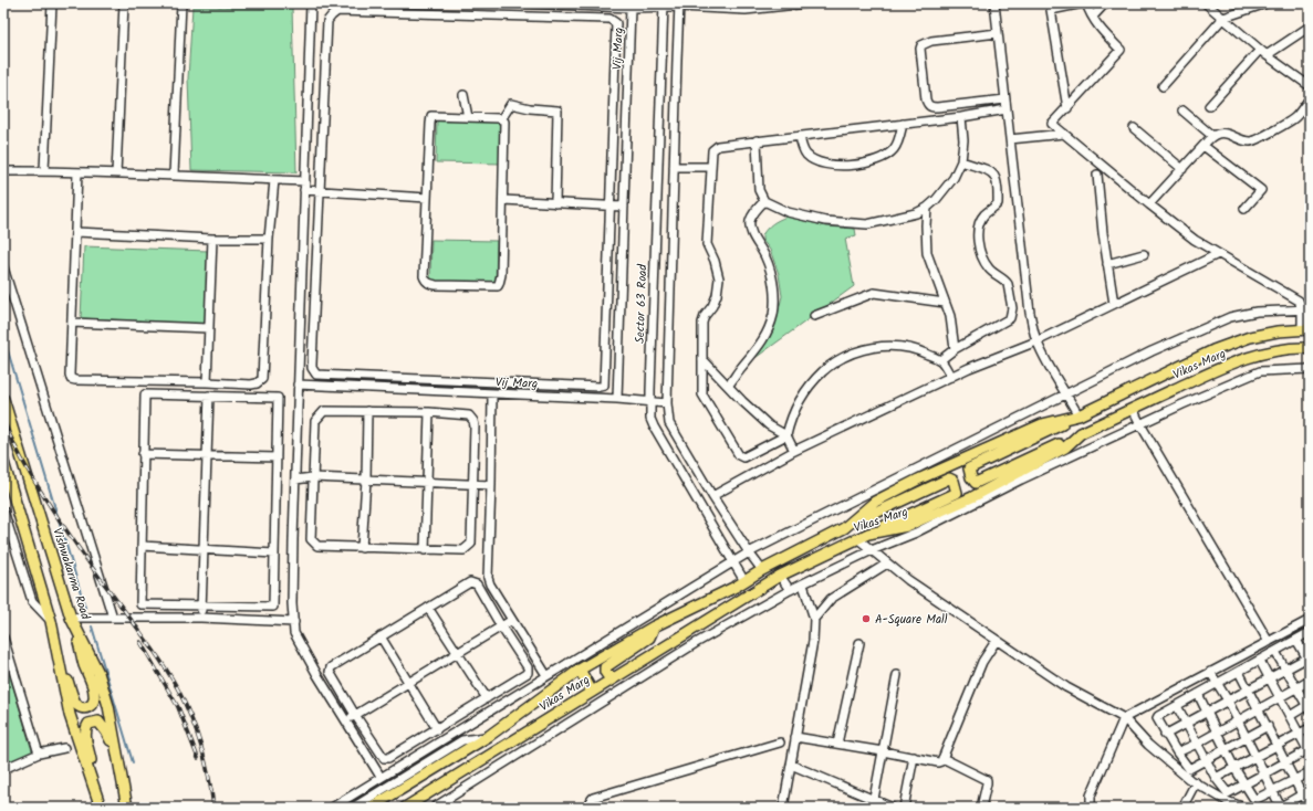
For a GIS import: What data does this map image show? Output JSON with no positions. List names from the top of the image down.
{
  "streets": {
    "main road": ["Vikas Marg", "Vishwakarma Road"],
    "street": ["Vij Marg", "Sector 63 Road"]
  },
  "crossings": [
    ["Sector 63 Road", "Vikas Marg"]
  ],
  "places": ["A-Square Mall"]
}
